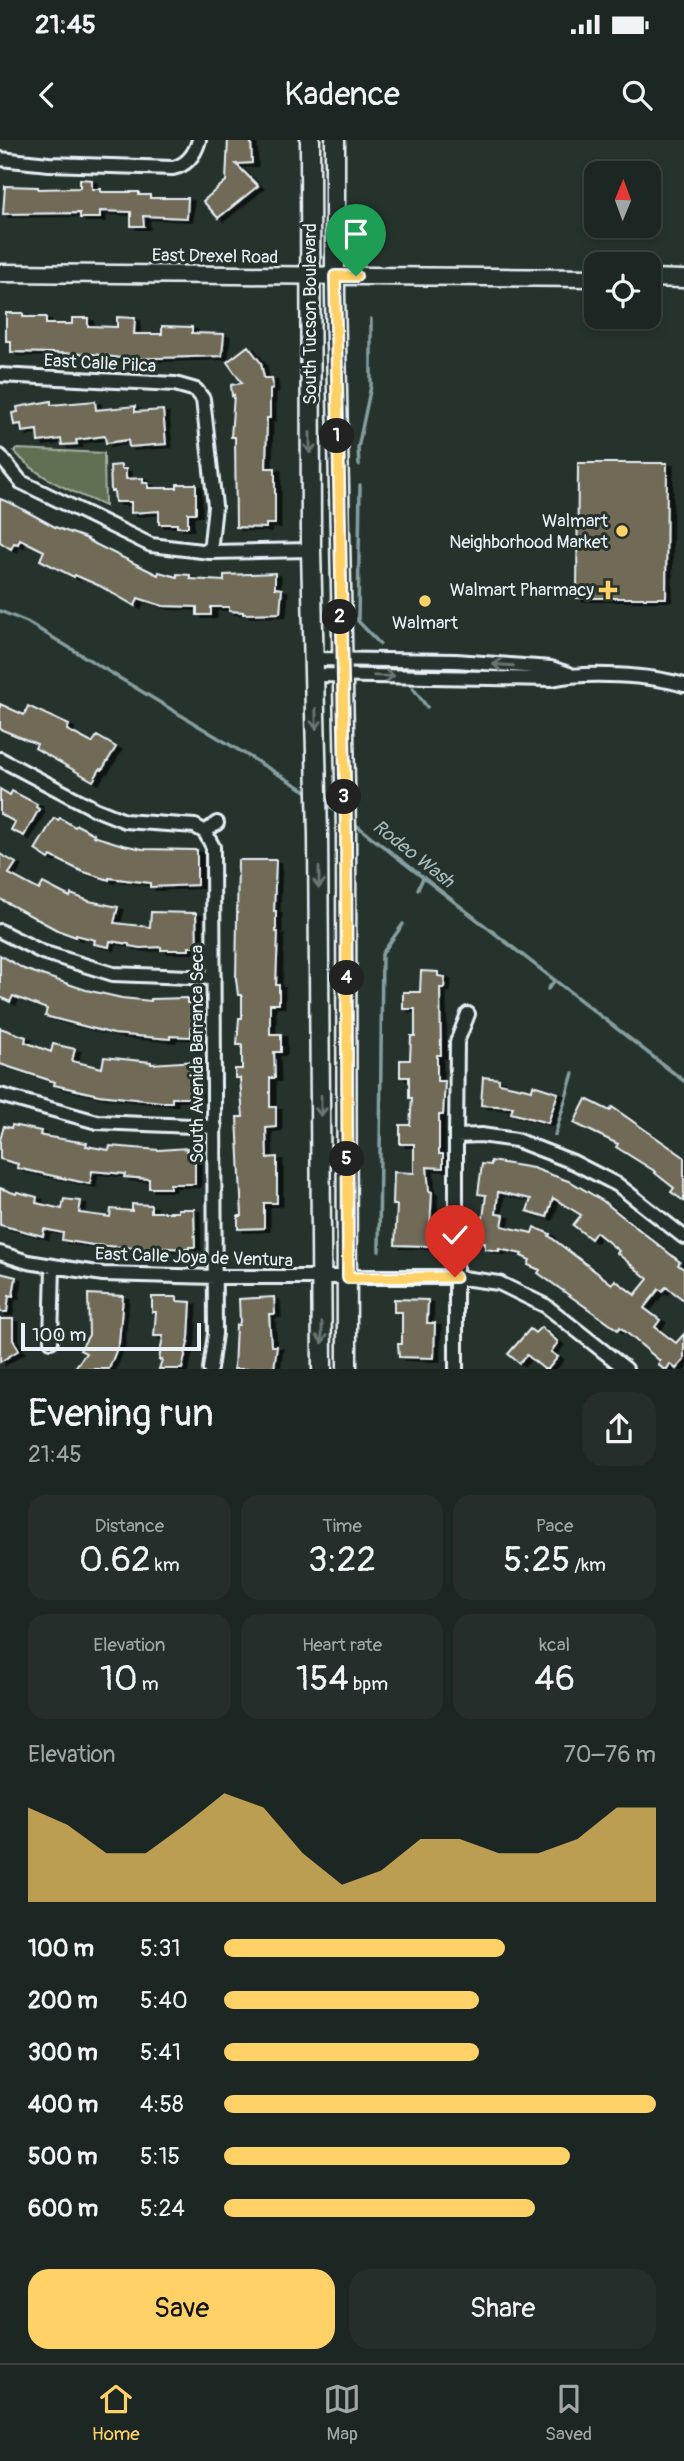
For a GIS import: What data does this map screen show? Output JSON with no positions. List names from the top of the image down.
{
  "streets": {
    "main road": ["South Tucson Boulevard"],
    "street": [
      "East Drexel Road",
      "East Calle Pilca",
      "South Avenida Barranca Seca",
      "East Calle Joya de Ventura"
    ]
  },
  "crossings": [
    ["East Drexel Road", "South Tucson Boulevard"],
    ["South Tucson Boulevard", "East Calle Joya de Ventura"],
    ["South Avenida Barranca Seca", "East Calle Joya de Ventura"]
  ],
  "water": ["Rodeo Wash"],
  "places": {
    "other": ["Walmart Neighborhood Market", "Walmart"],
    "health": ["Walmart Pharmacy"]
  },
  "scale_bar": "100 m",
  "north": "top",
  "page": {
    "status": "21:45",
    "header": "Kadence",
    "pins": [
      "1",
      "2",
      "3",
      "4",
      "5"
    ],
    "scale": "100 m",
    "heading": ["Evening run", "21:45"],
    "stats": [
      ["Distance", "0.62 km"],
      ["Time", "3:22"],
      ["Pace", "5:25 /km"],
      ["Elevation", "10 m"],
      ["Heart rate", "154 bpm"],
      ["kcal", "46"]
    ],
    "chart": ["Elevation", "70–76 m"],
    "list": [
      {
        "name": "100 m",
        "note": "5:31"
      },
      {
        "name": "200 m",
        "note": "5:40"
      },
      {
        "name": "300 m",
        "note": "5:41"
      },
      {
        "name": "400 m",
        "note": "4:58"
      },
      {
        "name": "500 m",
        "note": "5:15"
      },
      {
        "name": "600 m",
        "note": "5:24"
      }
    ],
    "buttons": ["Save", "Share"],
    "tabs": ["Home", "Map", "Saved"]
  }
}
